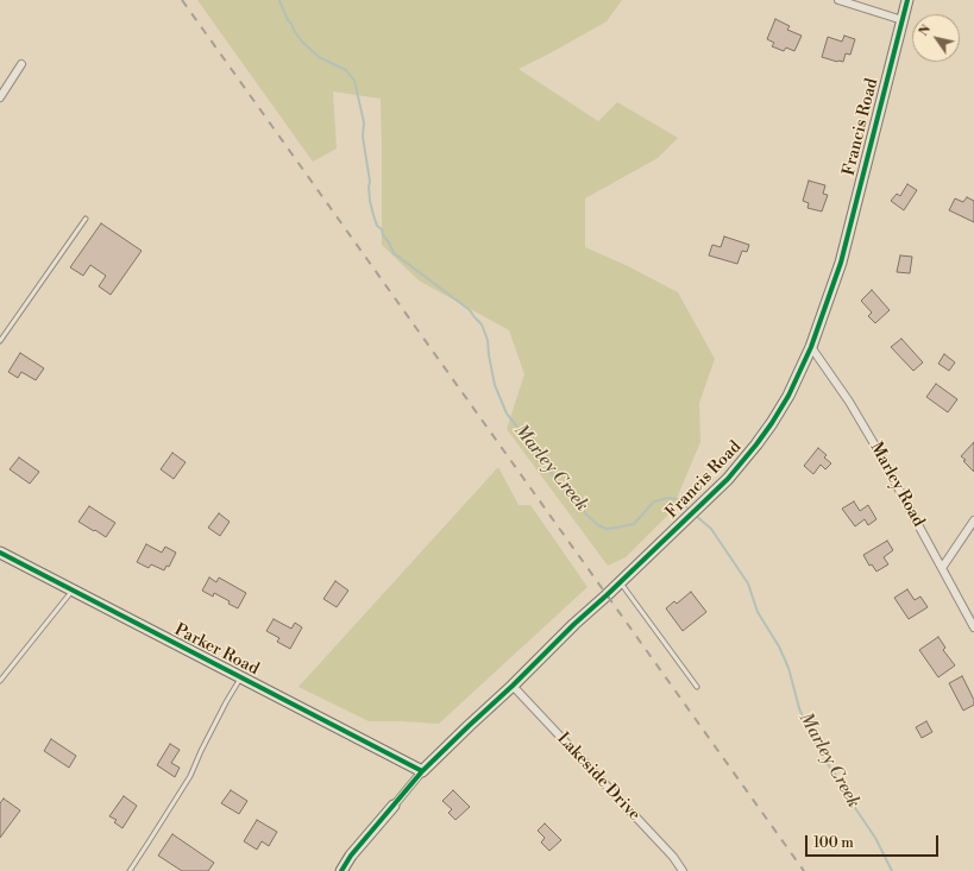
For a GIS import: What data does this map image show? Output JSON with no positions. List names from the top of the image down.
{
  "streets": {
    "street": [
      "Francis Road",
      "Marley Road",
      "Parker Road",
      "Lakeside Drive"
    ]
  },
  "crossings": [
    ["Francis Road", "Marley Road"],
    ["Francis Road", "Parker Road"],
    ["Francis Road", "Lakeside Drive"]
  ],
  "water": ["Marley Creek"],
  "scale_bar": "100 m",
  "north": "top left"
}
